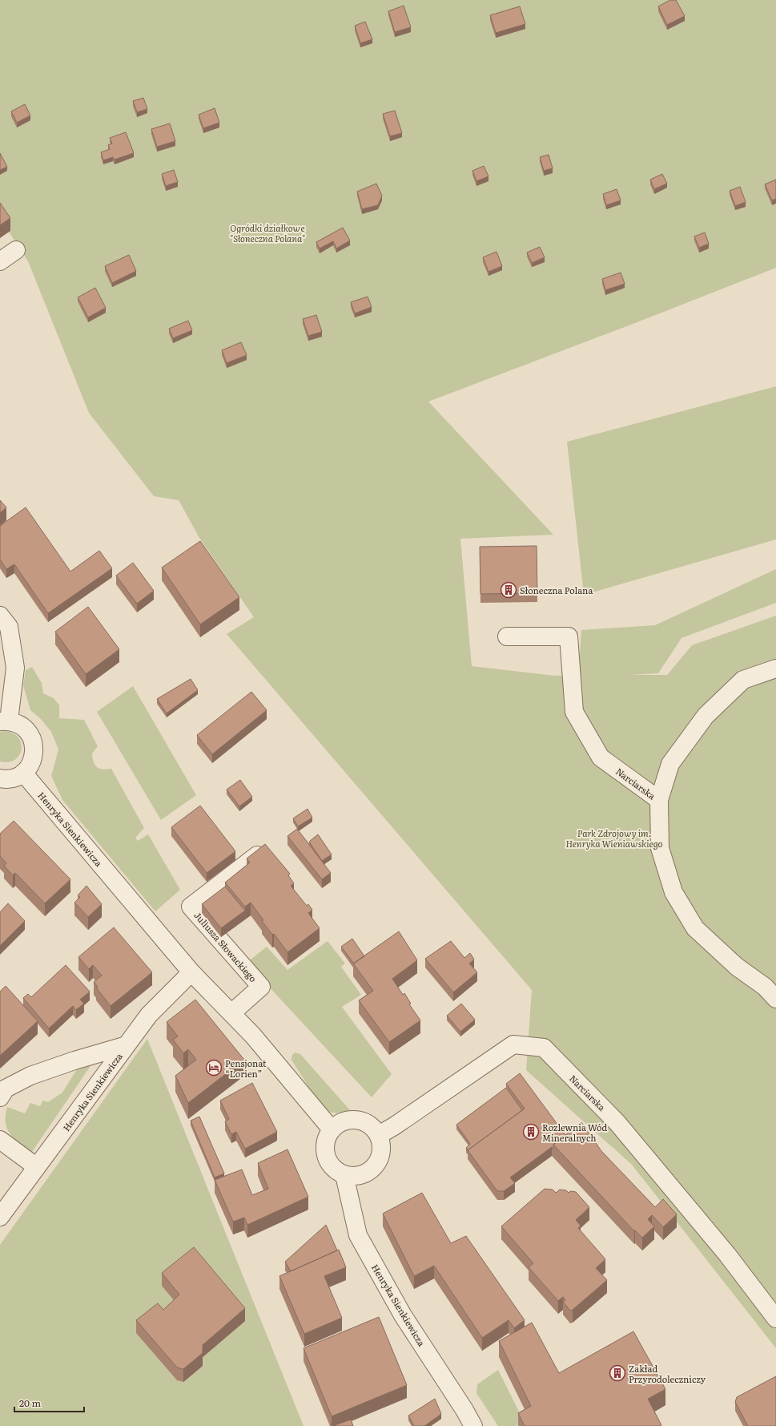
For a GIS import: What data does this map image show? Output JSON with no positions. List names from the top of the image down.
{
  "streets": {
    "street": ["Narciarska", "Henryka Sienkiewicza", "Juliusza Słowackiego"]
  },
  "crossings": [
    ["Narciarska", "Henryka Sienkiewicza"],
    ["Henryka Sienkiewicza", "Juliusza Słowackiego"]
  ],
  "parks": ["Ogródki działkowe \"Słoneczna Polana\"", "Park Zdrojowy im. Henryka Wieniawskiego"],
  "places": {
    "building": ["Słoneczna Polana", "Rozlewnia Wód Mineralnych", "Zakład Przyrodoleczniczy"],
    "hotel": ["Pensjonat “Lorien”"]
  },
  "scale_bar": "20 m"
}
